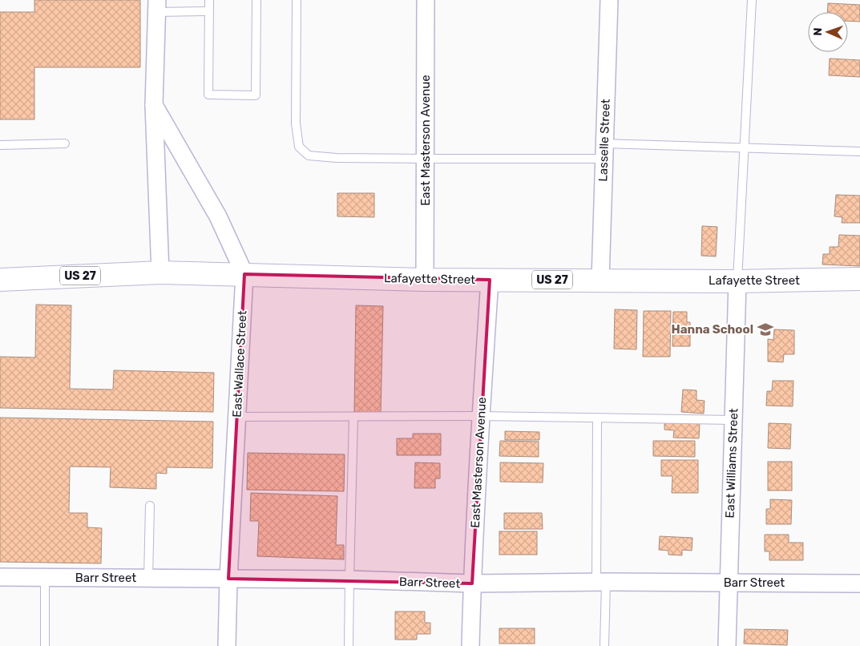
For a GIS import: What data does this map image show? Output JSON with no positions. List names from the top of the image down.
{
  "streets": {
    "highway": ["US 27", "Lafayette Street"],
    "street": [
      "East Masterson Avenue",
      "Lasselle Street",
      "East Wallace Street",
      "East Williams Street",
      "Barr Street"
    ]
  },
  "crossings": [
    ["East Masterson Avenue", "Lafayette Street"],
    ["East Masterson Avenue", "Barr Street"],
    ["Lasselle Street", "Lafayette Street"],
    ["Lafayette Street", "East Wallace Street"],
    ["Lafayette Street", "East Williams Street"],
    ["East Wallace Street", "Barr Street"],
    ["East Williams Street", "Barr Street"]
  ],
  "places": {
    "school or university": ["Hanna School"]
  },
  "north": "left"
}
